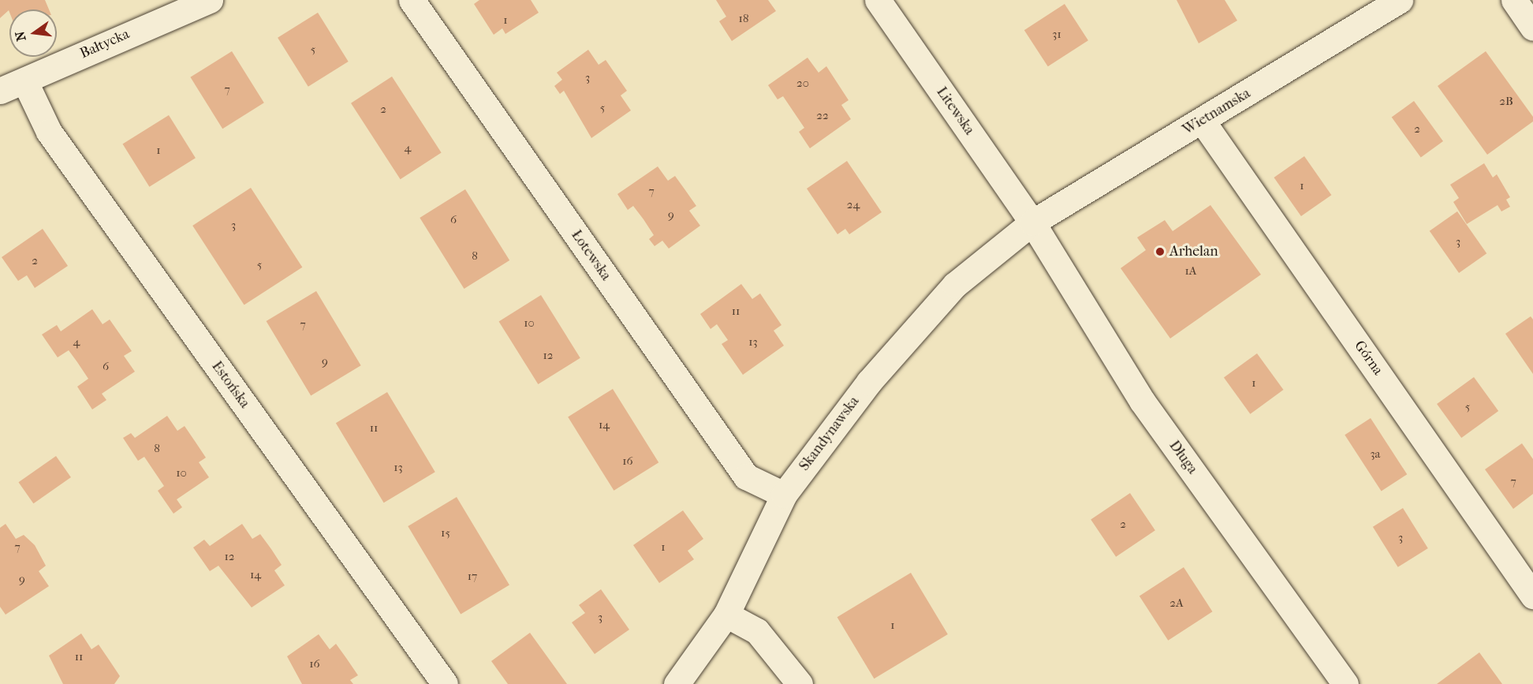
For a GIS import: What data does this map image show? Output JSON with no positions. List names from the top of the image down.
{
  "streets": {
    "street": [
      "Bałtycka",
      "Litewska",
      "Wietnamska",
      "Łotewska",
      "Górna",
      "Estońska",
      "Skandynawska",
      "Długa"
    ]
  },
  "crossings": [
    ["Bałtycka", "Estońska"],
    ["Litewska", "Wietnamska"],
    ["Litewska", "Skandynawska"],
    ["Litewska", "Długa"],
    ["Wietnamska", "Górna"],
    ["Wietnamska", "Skandynawska"],
    ["Wietnamska", "Długa"],
    ["Łotewska", "Skandynawska"],
    ["Skandynawska", "Długa"]
  ],
  "places": ["Arhelan"],
  "house_numbers": [
    "18",
    "1",
    "31",
    "5",
    "3",
    "20",
    "7",
    "2B",
    "5",
    "2",
    "22",
    "2",
    "4",
    "1",
    "1",
    "7",
    "24",
    "9",
    "6",
    "3",
    "3",
    "8",
    "2",
    "5",
    "1A",
    "11",
    "10",
    "7",
    "4",
    "13",
    "12",
    "9",
    "6",
    "1",
    "5",
    "14",
    "11",
    "8",
    "3a",
    "16",
    "13",
    "10",
    "7",
    "2",
    "15",
    "3",
    "7",
    "1",
    "12",
    "14",
    "17",
    "9",
    "2A",
    "3",
    "1",
    "11",
    "16"
  ],
  "north": "left"
}
